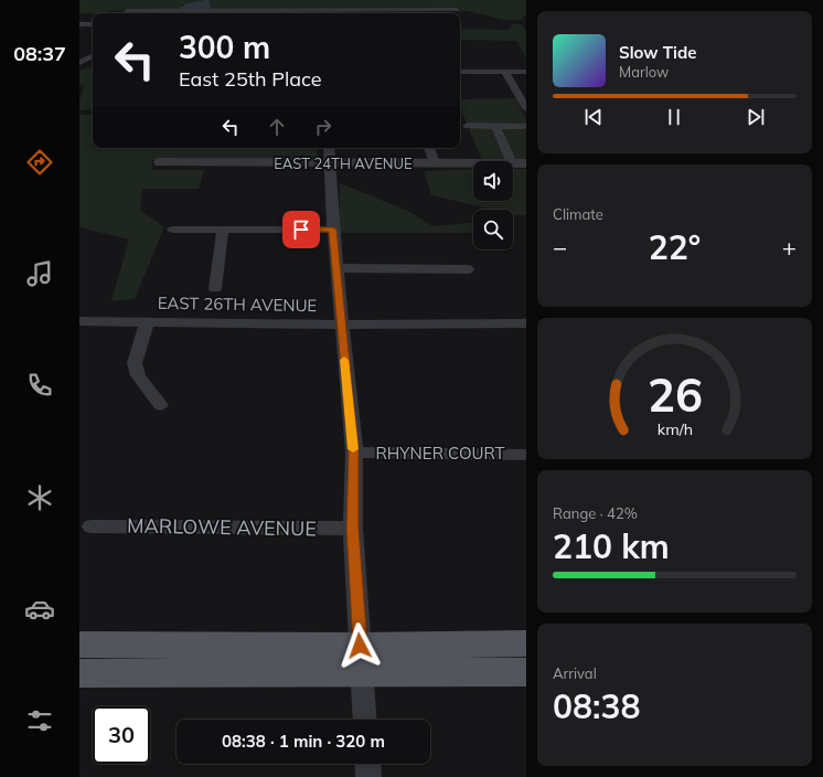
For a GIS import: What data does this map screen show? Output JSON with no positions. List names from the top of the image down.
{
  "streets": {
    "street": [
      "EAST 24TH AVENUE",
      "EAST 26TH AVENUE",
      "RHYNER COURT",
      "MARLOWE AVENUE"
    ]
  },
  "page": {
    "tabs": "08:37",
    "turn": ["300 m", "East 25th Place"],
    "song": ["Slow Tide", "Marlow"],
    "tile": [
      "Climate",
      ["Range · 42%", "210 km"],
      ["Arrival", "08:38"]
    ],
    "heat": ["−", "22°", "+"],
    "limit": "30",
    "trip": "08:38 · 1 min · 320 m",
    "gauge": ["26", "km/h"]
  }
}
